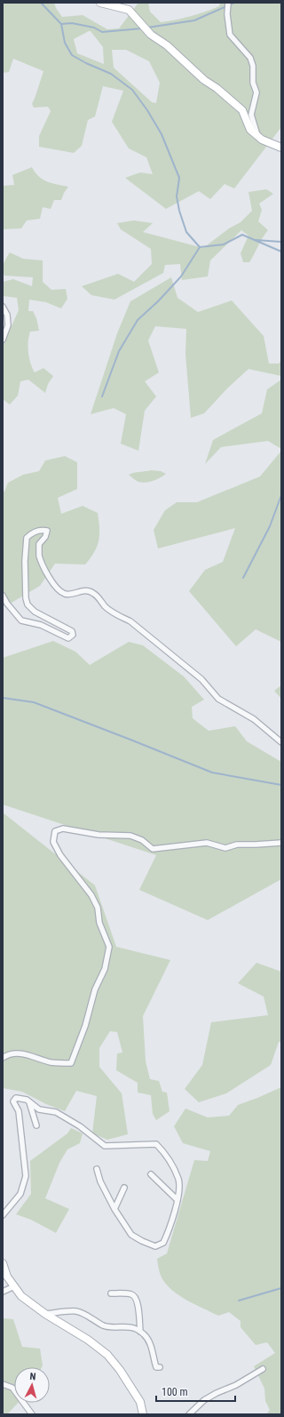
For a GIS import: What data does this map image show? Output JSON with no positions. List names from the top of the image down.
{
  "scale_bar": "100 m",
  "north": "top"
}
